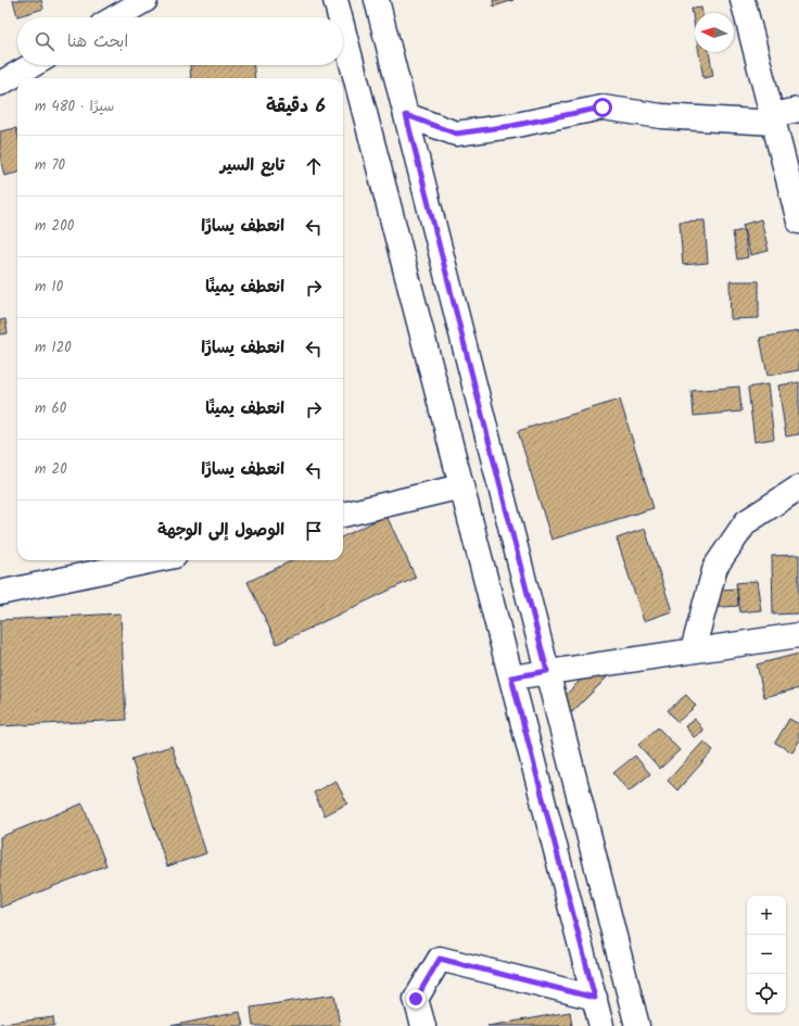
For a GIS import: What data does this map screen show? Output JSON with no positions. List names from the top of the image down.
{
  "north": "left",
  "page": {
    "search": "ابحث هنا",
    "heading": ["6 دقيقة", "سيرًا · 480 m"],
    "list": [
      ["تابع السير", "70 m"],
      ["انعطف يسارًا", "200 m"],
      ["انعطف يمينًا", "10 m"],
      ["انعطف يسارًا", "120 m"],
      ["انعطف يمينًا", "60 m"],
      ["انعطف يسارًا", "20 m"],
      "الوصول إلى الوجهة"
    ],
    "map_buttons": ["+", "−"]
  }
}
